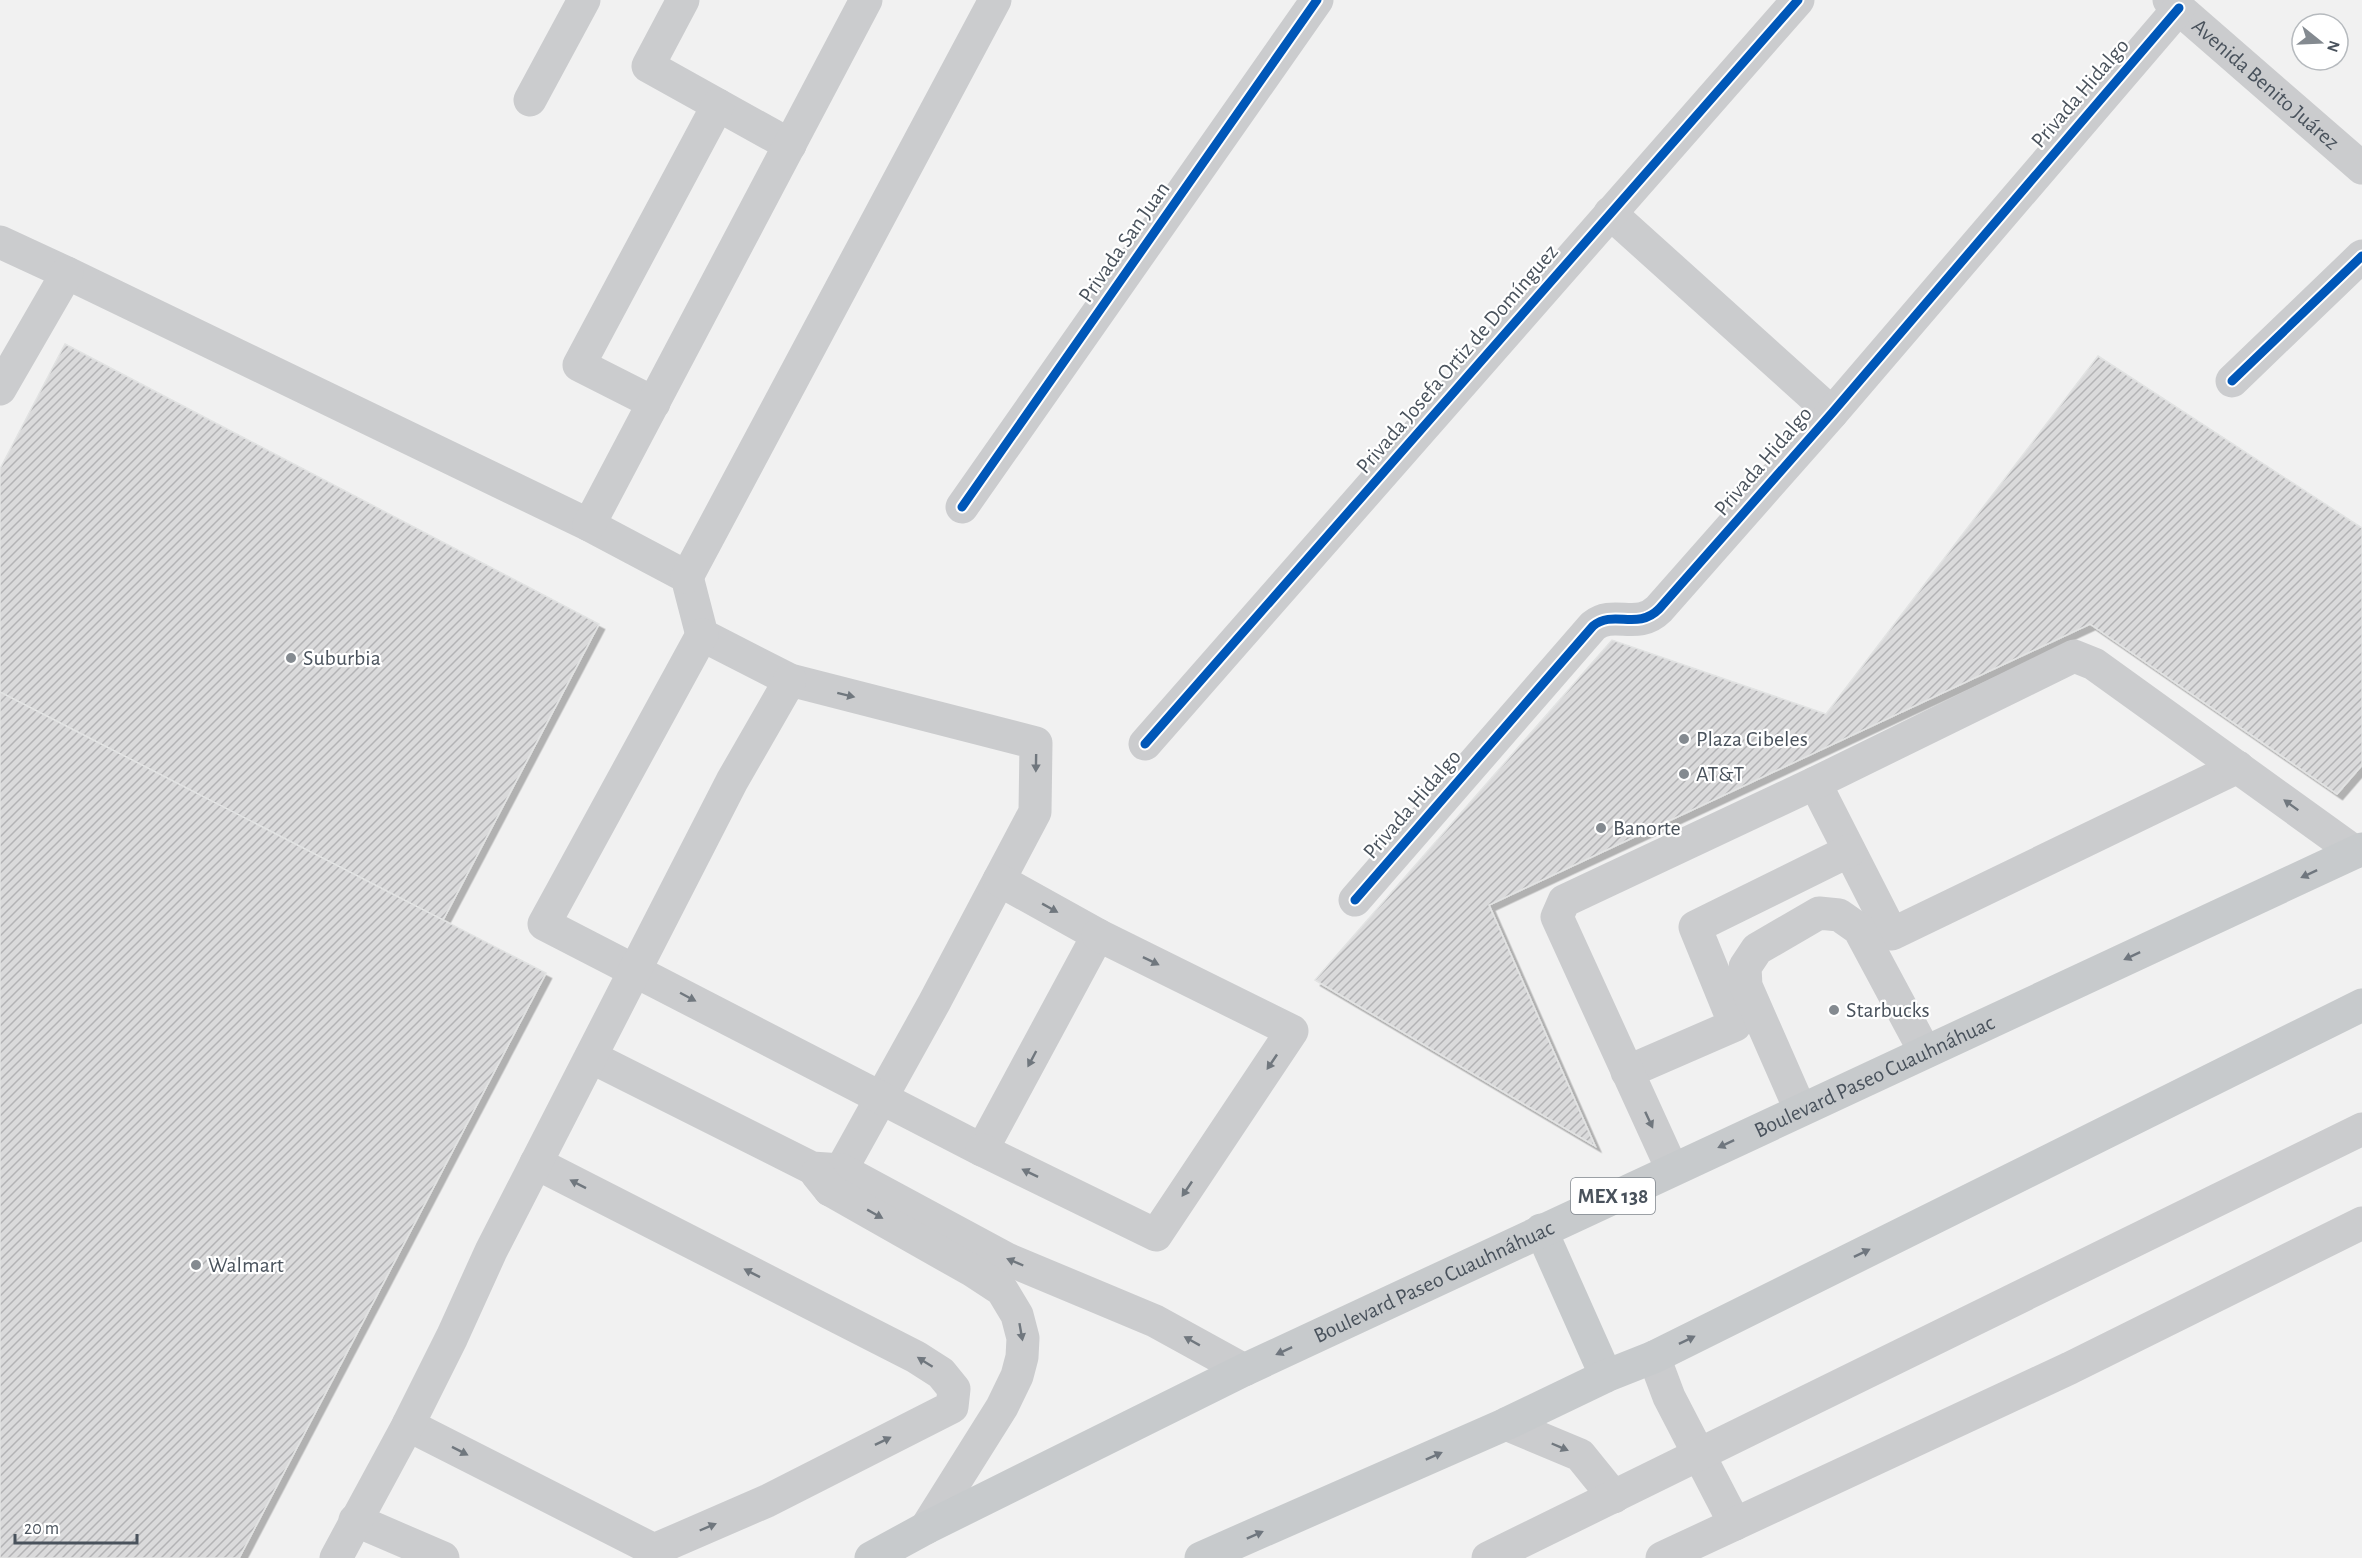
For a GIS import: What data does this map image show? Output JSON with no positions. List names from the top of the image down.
{
  "streets": {
    "main road": ["Boulevard Paseo Cuauhnáhuac", "MEX 138"],
    "street": [
      "Avenida Benito Juárez",
      "Privada Hidalgo",
      "Privada San Juan",
      "Privada Josefa Ortiz de Domínguez"
    ]
  },
  "crossings": [
    ["Avenida Benito Juárez", "Privada Hidalgo"]
  ],
  "places": [
    "Suburbia",
    "Plaza Cibeles",
    "AT&T",
    "Banorte",
    "Starbucks",
    "Walmart"
  ],
  "scale_bar": "20 m",
  "north": "right"
}
